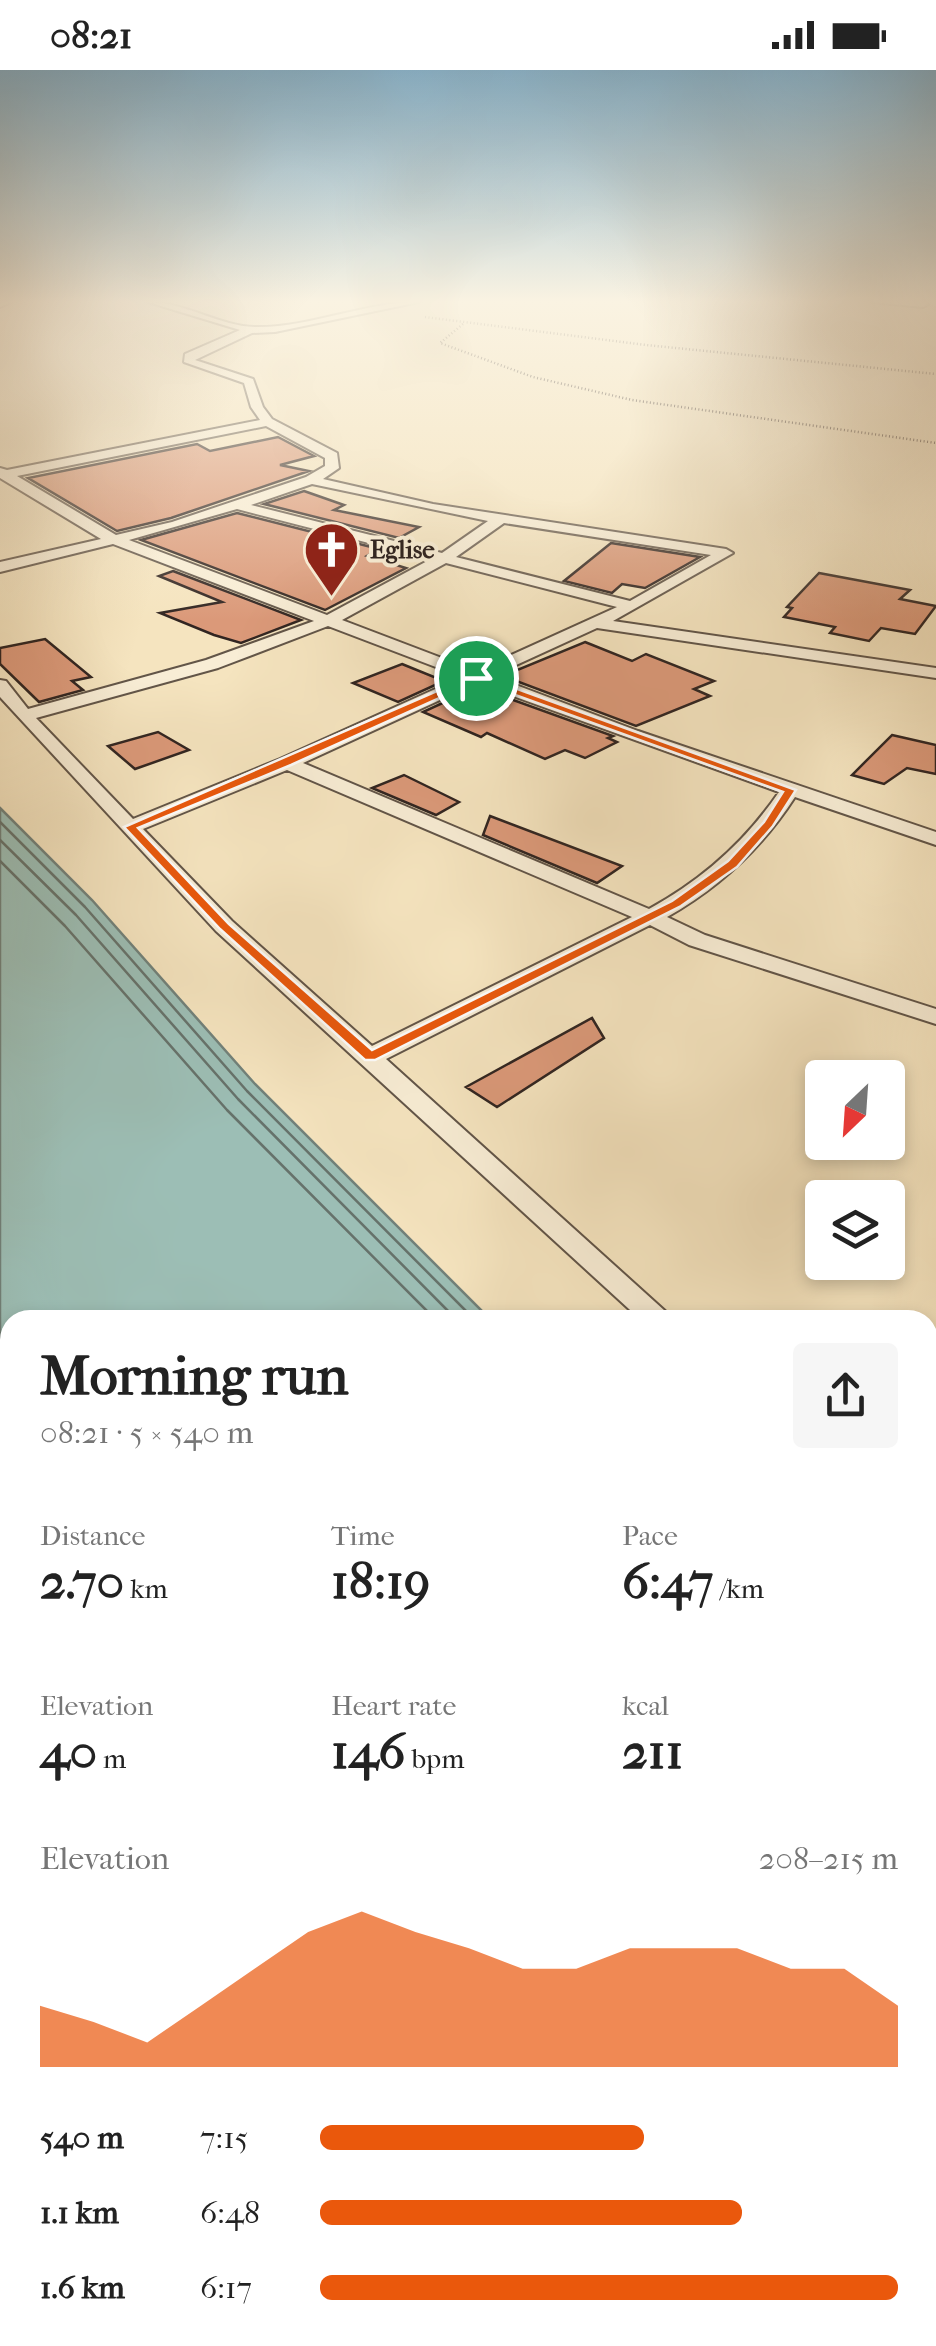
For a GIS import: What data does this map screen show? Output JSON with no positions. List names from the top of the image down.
{
  "places": {
    "church": ["Eglise"]
  },
  "north": "bottom left",
  "page": {
    "status": "08:21",
    "heading": ["Morning run", "08:21 · 5 × 540 m"],
    "stats": [
      ["Distance", "2.70 km"],
      ["Time", "18:19"],
      ["Pace", "6:47 /km"],
      ["Elevation", "40 m"],
      ["Heart rate", "146 bpm"],
      ["kcal", "211"]
    ],
    "chart": ["Elevation", "208–215 m"],
    "list": [
      {
        "name": "540 m",
        "note": "7:15"
      },
      {
        "name": "1.1 km",
        "note": "6:48"
      },
      {
        "name": "1.6 km",
        "note": "6:17"
      }
    ]
  }
}
